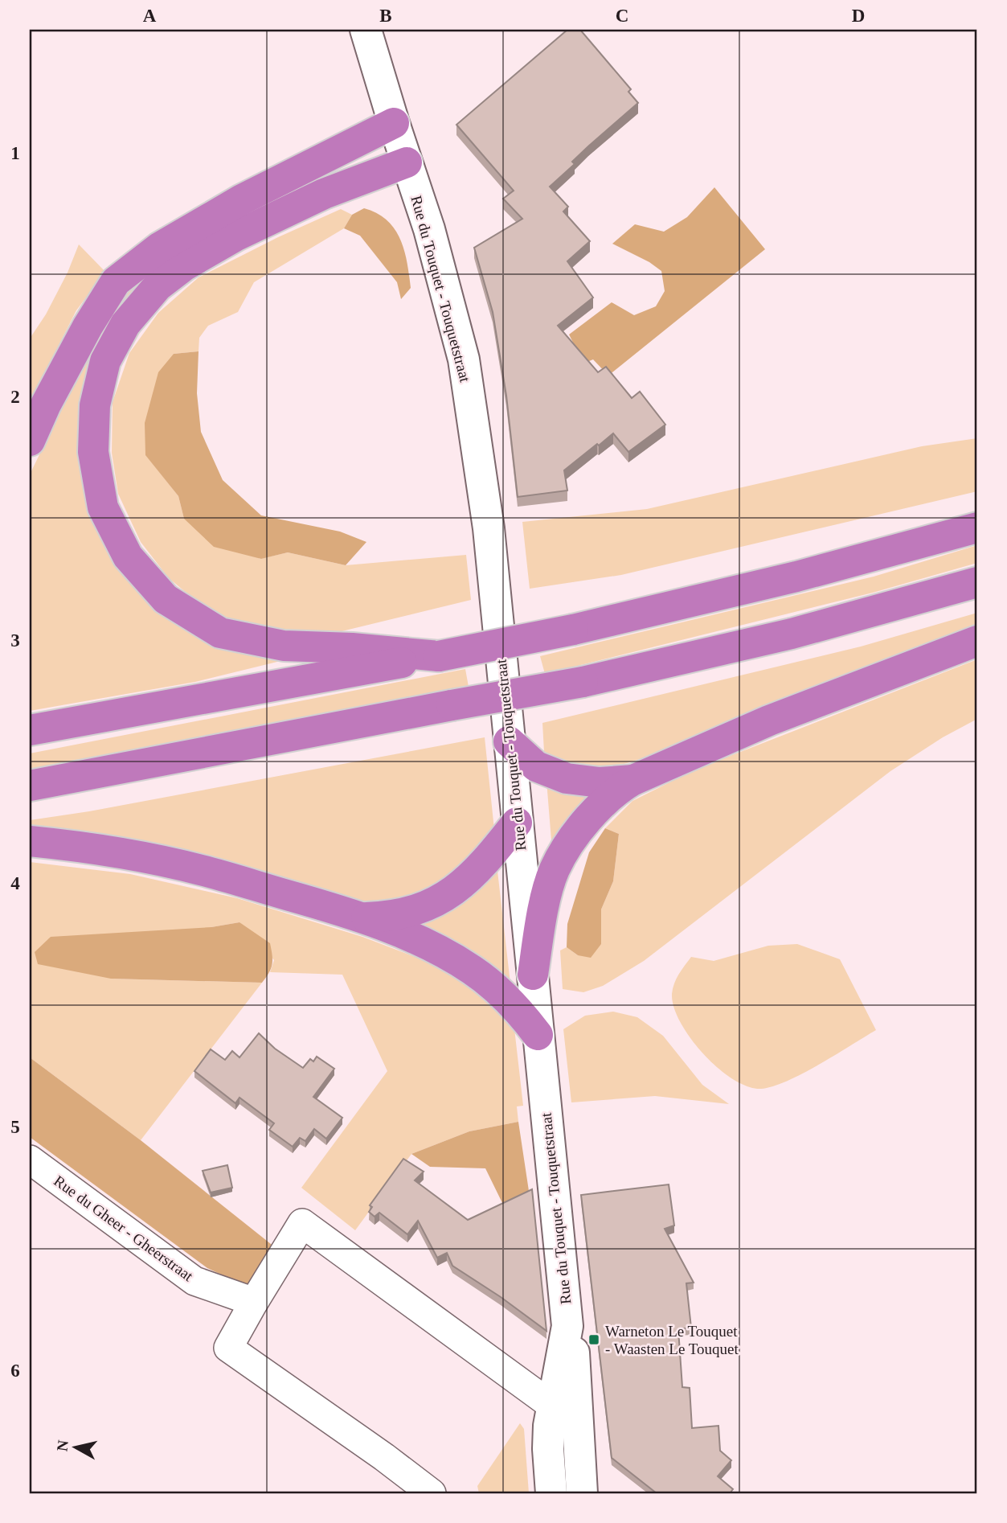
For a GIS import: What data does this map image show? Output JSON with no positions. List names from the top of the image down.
{
  "streets": {
    "main road": ["Rue du Touquet - Touquetstraat"],
    "street": ["Rue du Gheer - Gheerstraat"]
  },
  "places": {
    "transit": ["Warneton Le Touquet - Waasten Le Touquet"]
  },
  "north": "left",
  "grid": {
    "columns": [
      "A",
      "B",
      "C",
      "D"
    ],
    "rows": [
      "1",
      "2",
      "3",
      "4",
      "5",
      "6"
    ]
  }
}
